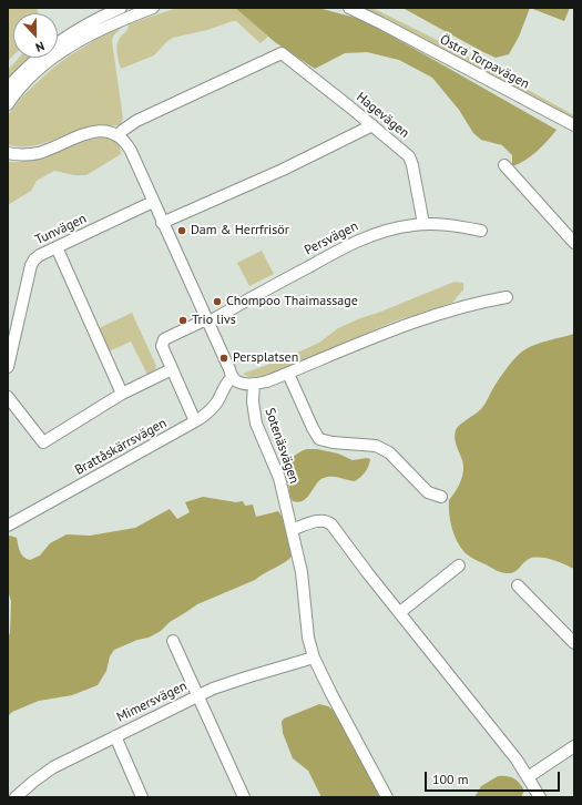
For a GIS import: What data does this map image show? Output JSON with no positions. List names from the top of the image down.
{
  "streets": {
    "street": [
      "Östra Torpavägen",
      "Hagevägen",
      "Tunvägen",
      "Persvägen",
      "Sotenäsvägen",
      "Brattåskärrsvägen",
      "Mimersvägen"
    ]
  },
  "crossings": [
    ["Hagevägen", "Persvägen"],
    ["Sotenäsvägen", "Mimersvägen"]
  ],
  "places": [
    "Dam & Herrfrisör",
    "Chompoo Thaimassage",
    "Trio livs",
    "Persplatsen"
  ],
  "scale_bar": "100 m",
  "north": "bottom"
}
